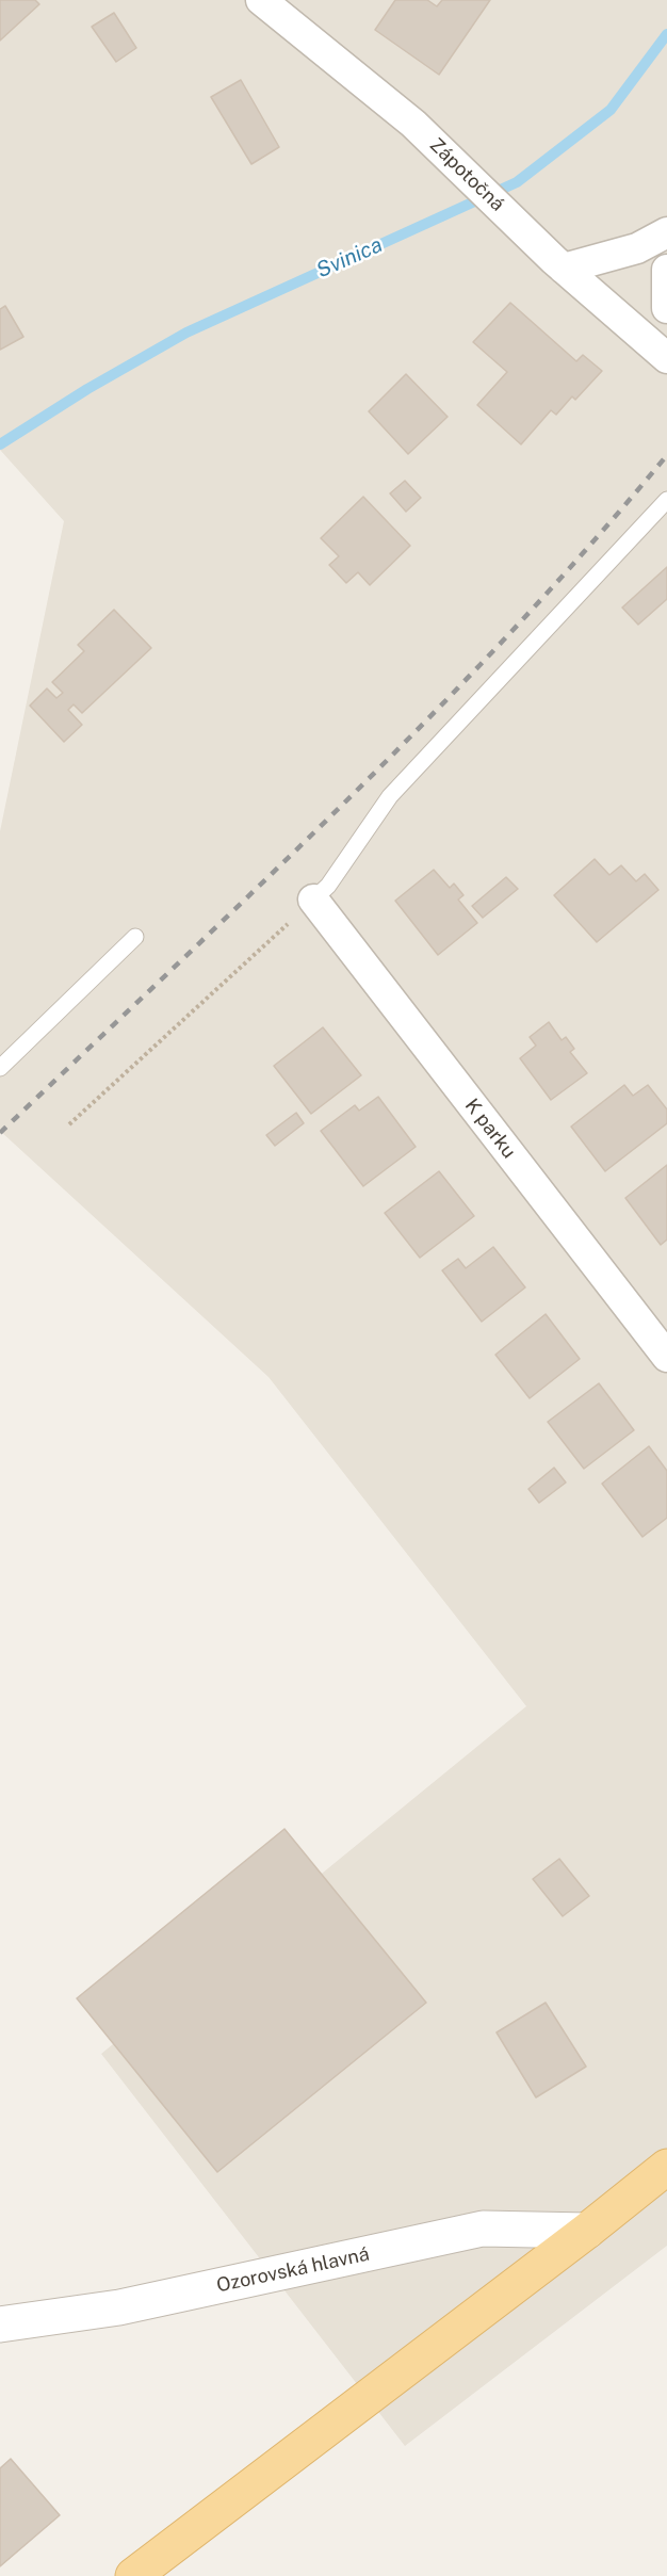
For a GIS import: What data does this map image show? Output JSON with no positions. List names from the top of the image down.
{
  "streets": {
    "street": ["Zápotočná", "K parku", "Ozorovská hlavná"]
  },
  "water": ["Svinica"]
}
